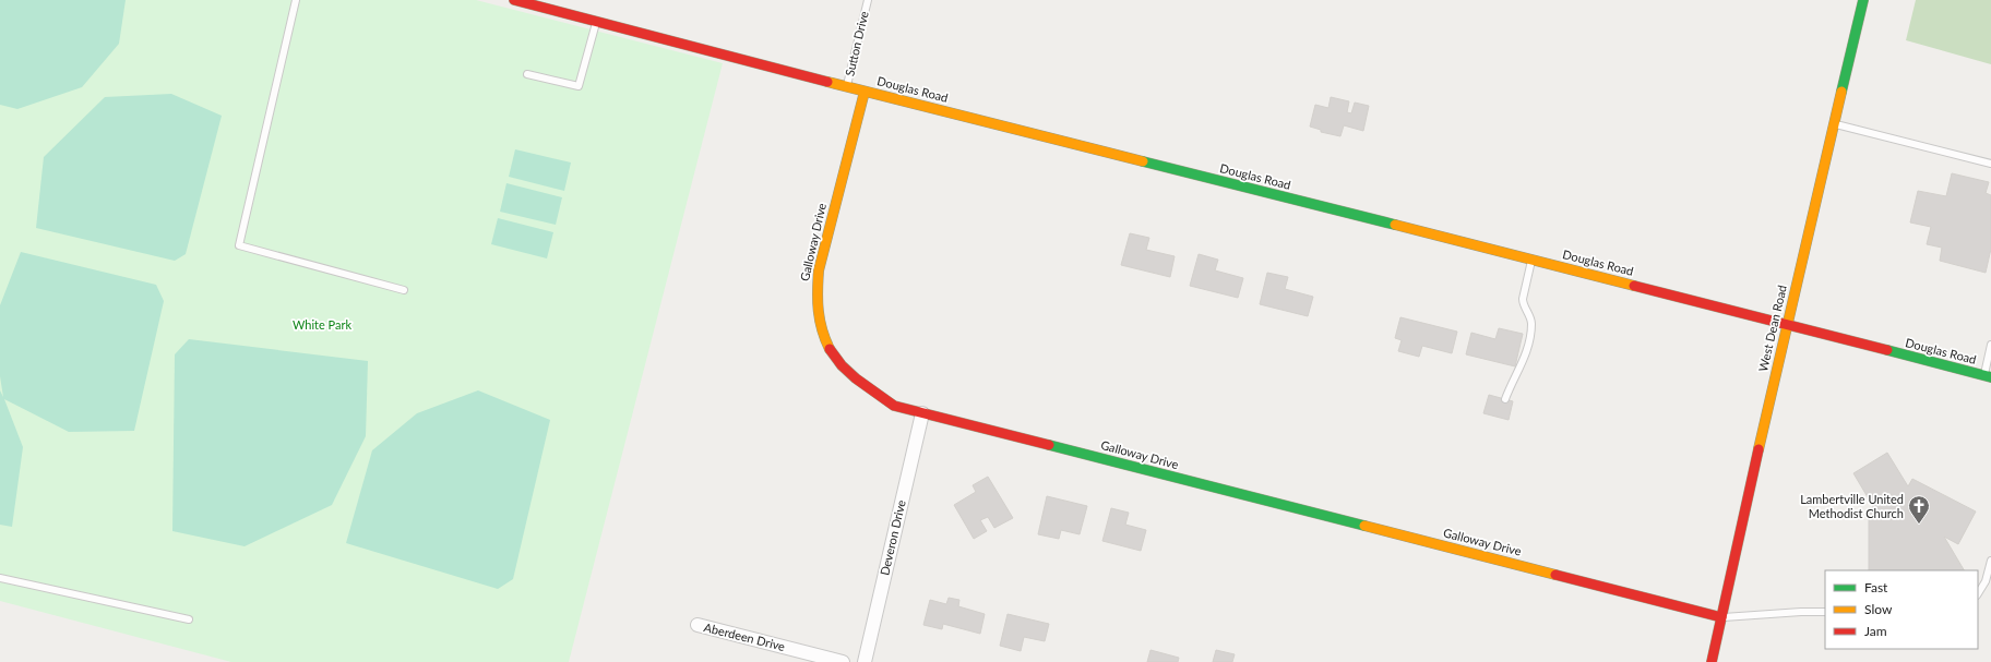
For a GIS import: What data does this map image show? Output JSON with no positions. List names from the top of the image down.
{
  "streets": {
    "street": [
      "Douglas Road",
      "Galloway Drive",
      "West Dean Road",
      "Deveron Drive",
      "Aberdeen Drive"
    ],
    "lane": ["Sutton Drive"]
  },
  "crossings": [
    ["Sutton Drive", "Douglas Road"],
    ["Douglas Road", "Galloway Drive"],
    ["Douglas Road", "West Dean Road"],
    ["Galloway Drive", "West Dean Road"],
    ["Galloway Drive", "Deveron Drive"]
  ],
  "parks": ["White Park"],
  "places": {
    "church": ["Lambertville United Methodist Church"]
  },
  "legend": ["Fast", "Slow", "Jam"]
}
